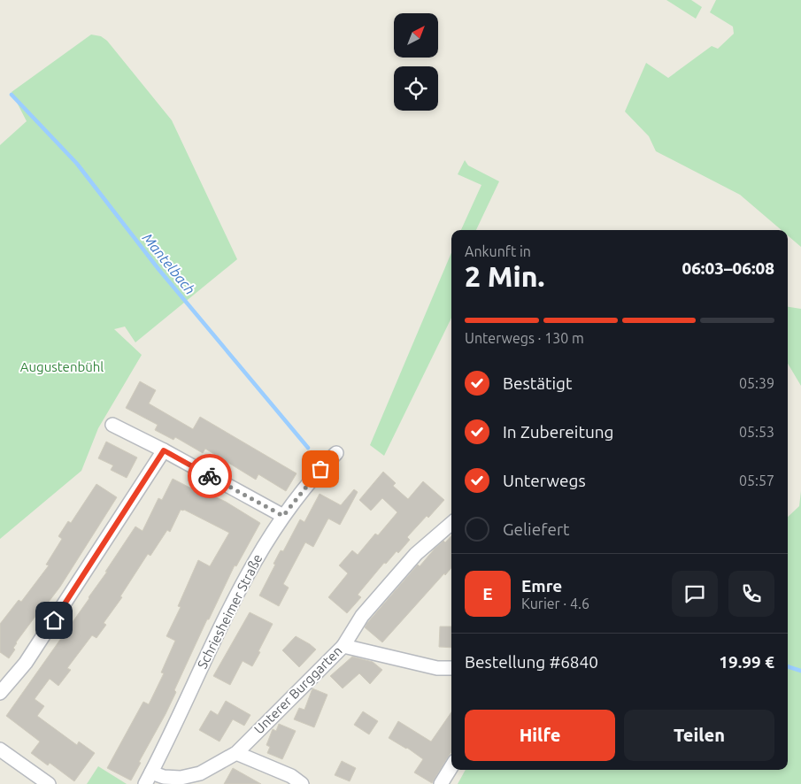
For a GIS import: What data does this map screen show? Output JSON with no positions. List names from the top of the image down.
{
  "streets": {
    "street": ["Schriesheimer Straße", "Unterer Burggarten"]
  },
  "crossings": [
    ["Schriesheimer Straße", "Unterer Burggarten"]
  ],
  "water": ["Mantelbach"],
  "parks": ["Augustenbühl"],
  "north": "top right",
  "page": {
    "heading": ["2 Min.", "Ankunft in", "06:03–06:08"],
    "panel": [
      "Emre",
      "Kurier · 4.6",
      "Bestellung #6840",
      "19.99 €"
    ],
    "bar": "Unterwegs · 130 m",
    "list": [
      ["Bestätigt", "05:39"],
      ["In Zubereitung", "05:53"],
      ["Unterwegs", "05:57"],
      "Geliefert"
    ],
    "round": "E",
    "buttons": ["Hilfe", "Teilen"]
  }
}
